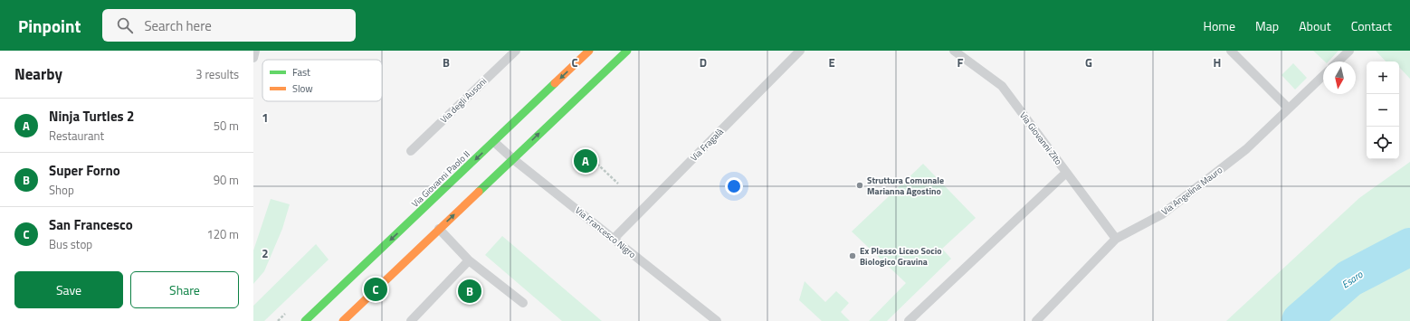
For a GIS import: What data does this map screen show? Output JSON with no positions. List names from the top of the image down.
{
  "streets": {
    "street": ["Via Giovanni Paolo II"],
    "lane": [
      "Via degli Ausoni",
      "Via Giovanni Zito",
      "Via Fragalà",
      "Via Angelina Mauro",
      "Via Francesco Nigro"
    ]
  },
  "crossings": [
    ["Via Giovanni Zito", "Via Angelina Mauro"],
    ["Via Fragalà", "Via Francesco Nigro"],
    ["Via Giovanni Paolo II", "Via Francesco Nigro"]
  ],
  "water": ["Esaro"],
  "places": ["Struttura Comunale Marianna Agostino", "Ex Plesso Liceo Socio Biologico Gravina"],
  "legend": ["Fast", "Slow"],
  "north": "bottom",
  "page": {
    "header": "Pinpoint",
    "search": "Search here",
    "nav": [
      "Home",
      "Map",
      "About",
      "Contact"
    ],
    "heading": ["Nearby", "3 results"],
    "map_buttons": ["+", "−"],
    "list": [
      {
        "mark": "A",
        "name": "Ninja Turtles 2",
        "note": "Restaurant",
        "value": "50 m"
      },
      {
        "mark": "B",
        "name": "Super Forno",
        "note": "Shop",
        "value": "90 m"
      },
      {
        "mark": "C",
        "name": "San Francesco",
        "note": "Bus stop",
        "value": "120 m"
      }
    ],
    "pins": ["A", "C", "B"],
    "buttons": ["Save", "Share"]
  },
  "grid": {
    "columns": [
      "B",
      "C",
      "D",
      "E",
      "F",
      "G",
      "H"
    ],
    "rows": ["1", "2"]
  }
}
